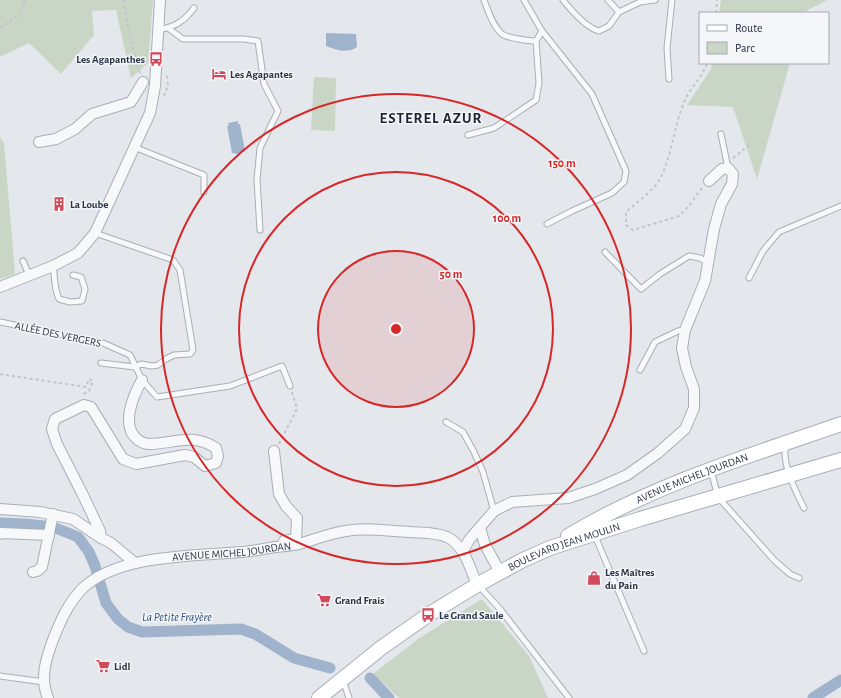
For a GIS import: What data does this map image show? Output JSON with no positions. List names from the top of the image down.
{
  "streets": {
    "main road": ["AVENUE MICHEL JOURDAN", "BOULEVARD JEAN MOULIN"],
    "lane": ["ALLÉE DES VERGERS"]
  },
  "crossings": [
    ["AVENUE MICHEL JOURDAN", "BOULEVARD JEAN MOULIN"]
  ],
  "districts": ["ESTEREL AZUR"],
  "water": ["La Petite Frayère"],
  "places": {
    "bus stop": ["Les Agapanthes", "Le Grand Saule"],
    "hotel": ["Les Agapantes"],
    "building": ["La Loube"],
    "shop": ["Les Maîtres du Pain"],
    "supermarket": ["Grand Frais", "Lidl"]
  },
  "legend": ["Route", "Parc"],
  "rings": ["150 m", "100 m", "50 m"]
}
